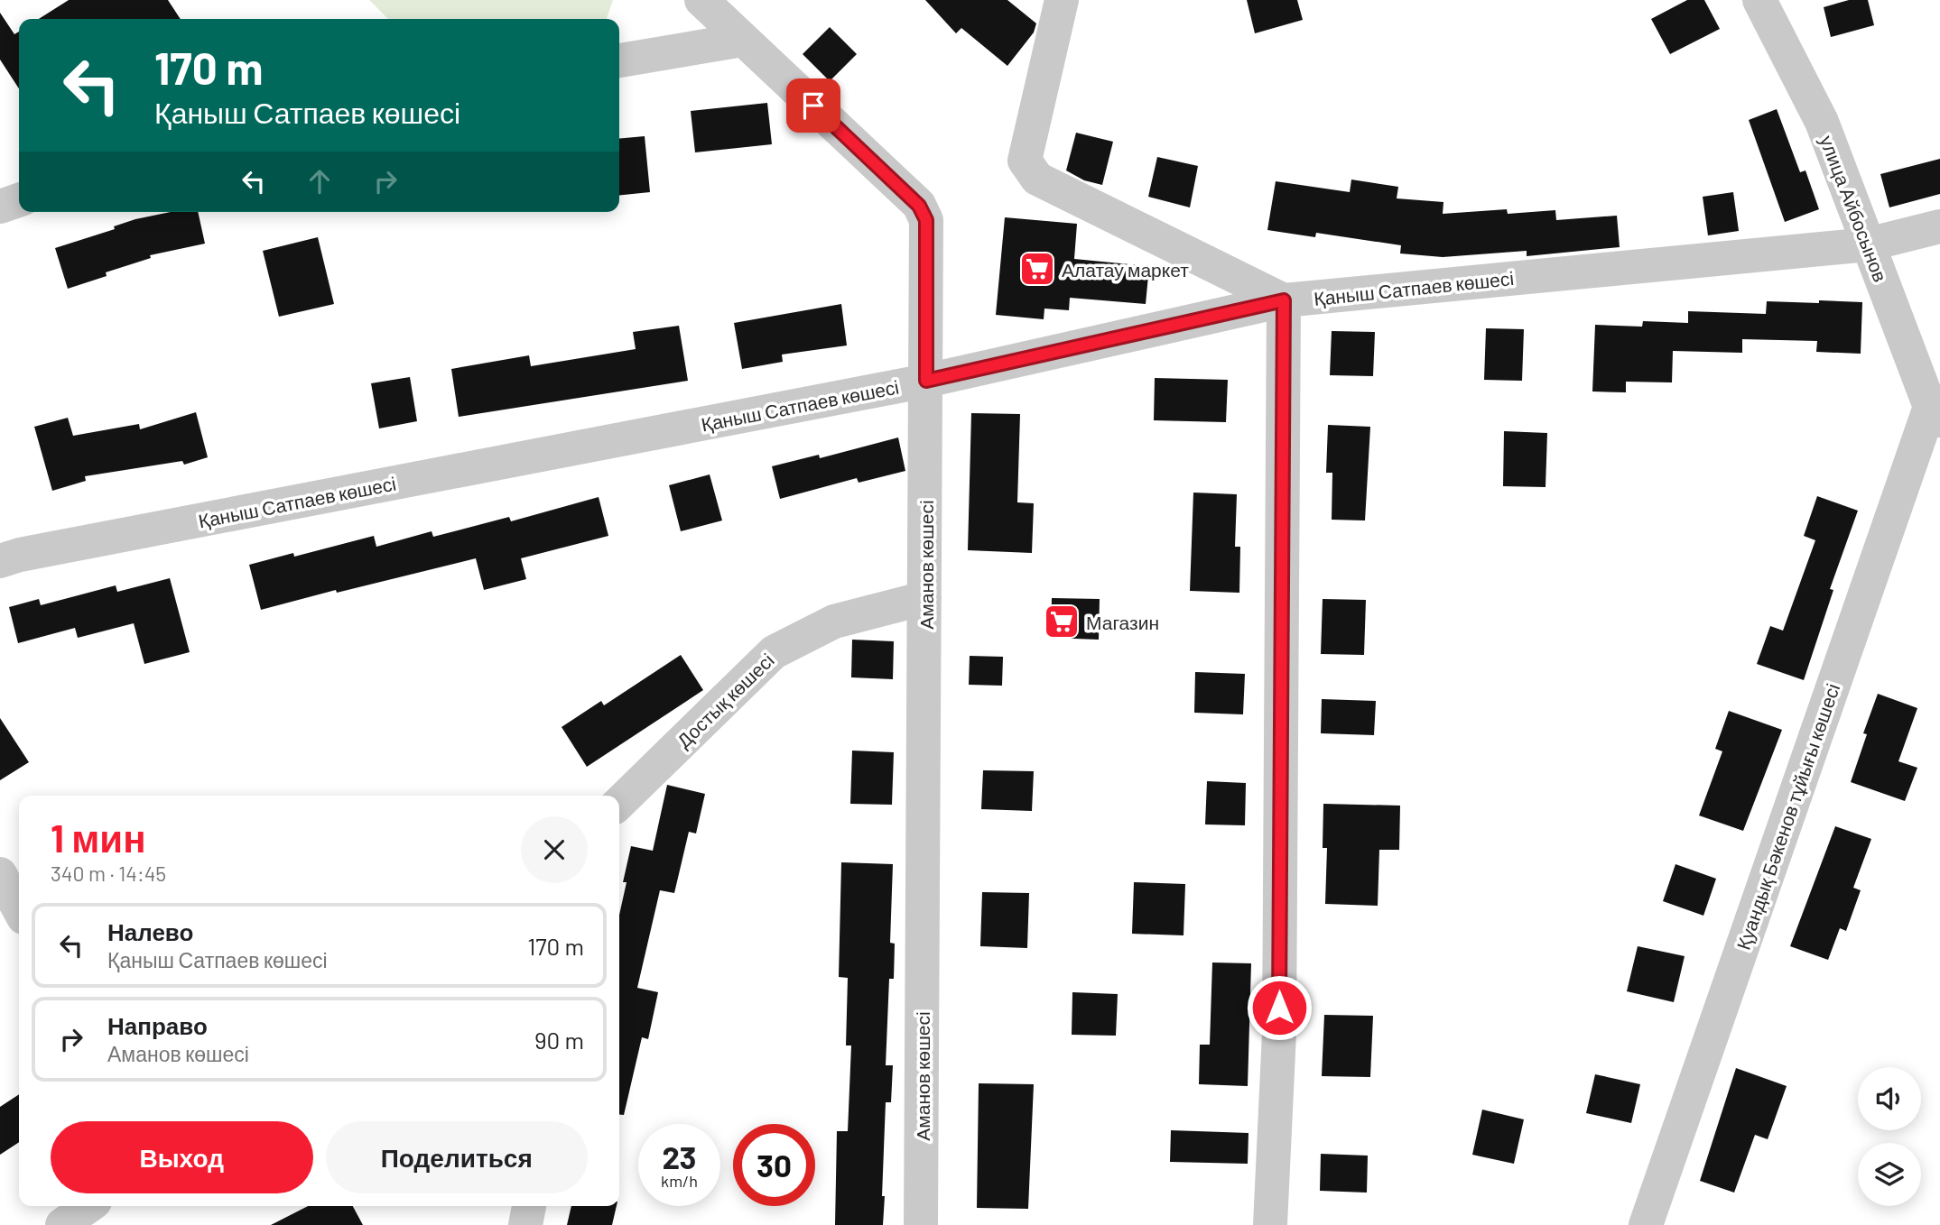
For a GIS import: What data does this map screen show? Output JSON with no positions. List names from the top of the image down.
{
  "streets": {
    "street": [
      "улица Айбосынов",
      "Қаныш Сатпаев көшесі",
      "Аманов көшесі",
      "Достық көшесі",
      "Қуандық Бәкенов тұйығы көшесі"
    ]
  },
  "crossings": [
    ["улица Айбосынов", "Қаныш Сатпаев көшесі"],
    ["улица Айбосынов", "Қуандық Бәкенов тұйығы көшесі"],
    ["Қаныш Сатпаев көшесі", "Аманов көшесі"],
    ["Аманов көшесі", "Достық көшесі"]
  ],
  "places": {
    "supermarket": ["Алатау маркет", "Магазин"]
  },
  "page": {
    "turn": ["170 m", "Қаныш Сатпаев көшесі"],
    "heading": ["1 мин", "340 m · 14:45"],
    "list": [
      {
        "name": "Налево",
        "note": "Қаныш Сатпаев көшесі",
        "value": "170 m"
      },
      {
        "name": "Направо",
        "note": "Аманов көшесі",
        "value": "90 m"
      }
    ],
    "buttons": ["Выход", "Поделиться"],
    "speed": "23 km/h",
    "limit": "30"
  }
}
